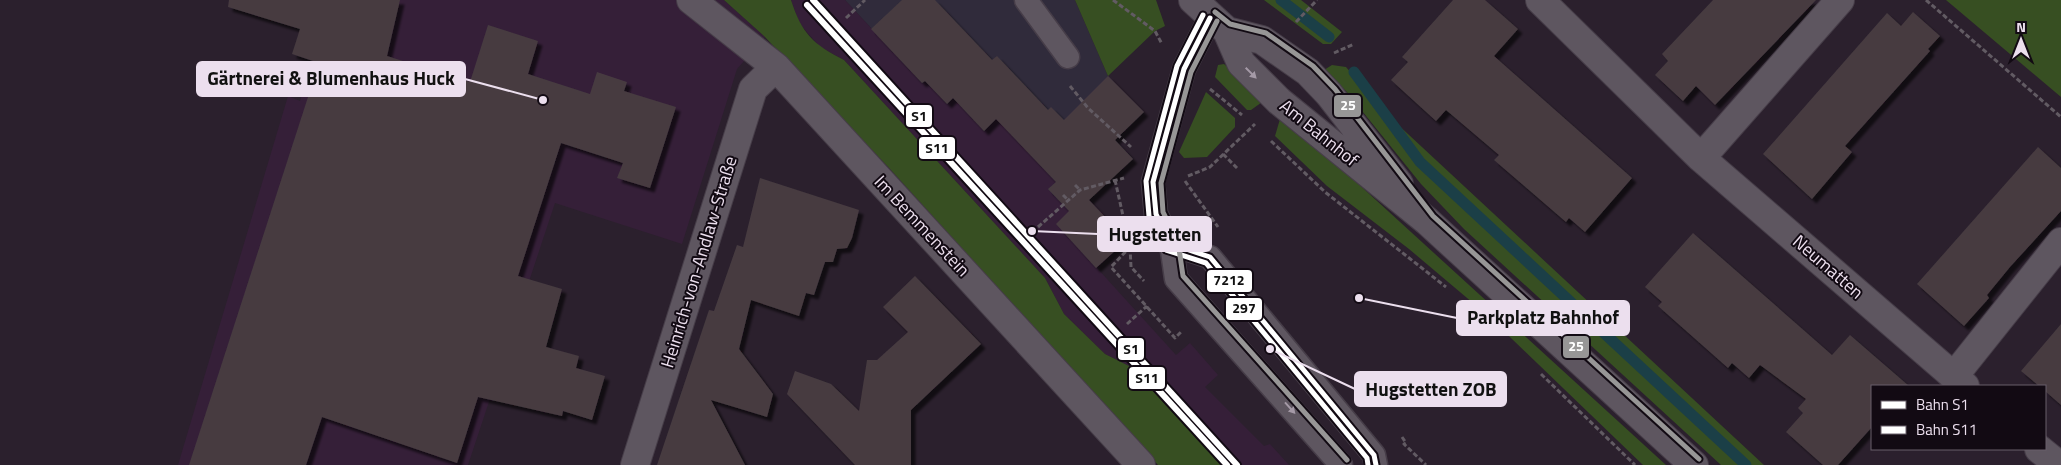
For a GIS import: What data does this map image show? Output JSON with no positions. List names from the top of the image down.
{
  "streets": {
    "street": [
      "Am Bahnhof",
      "Im Bemmenstein",
      "Heinrich-von-Andlaw-Straße",
      "Neumatten"
    ]
  },
  "crossings": [
    ["Im Bemmenstein", "Heinrich-von-Andlaw-Straße"]
  ],
  "places": [
    "Gärtnerei & Blumenhaus Huck",
    "Hugstetten",
    "Parkplatz Bahnhof",
    "Hugstetten ZOB"
  ],
  "lines": [
    "rail line S1",
    "rail line S11",
    "transit line 25",
    "transit line 297",
    "transit line 7212"
  ],
  "legend": ["Bahn S1", "Bahn S11"],
  "north": "top"
}
